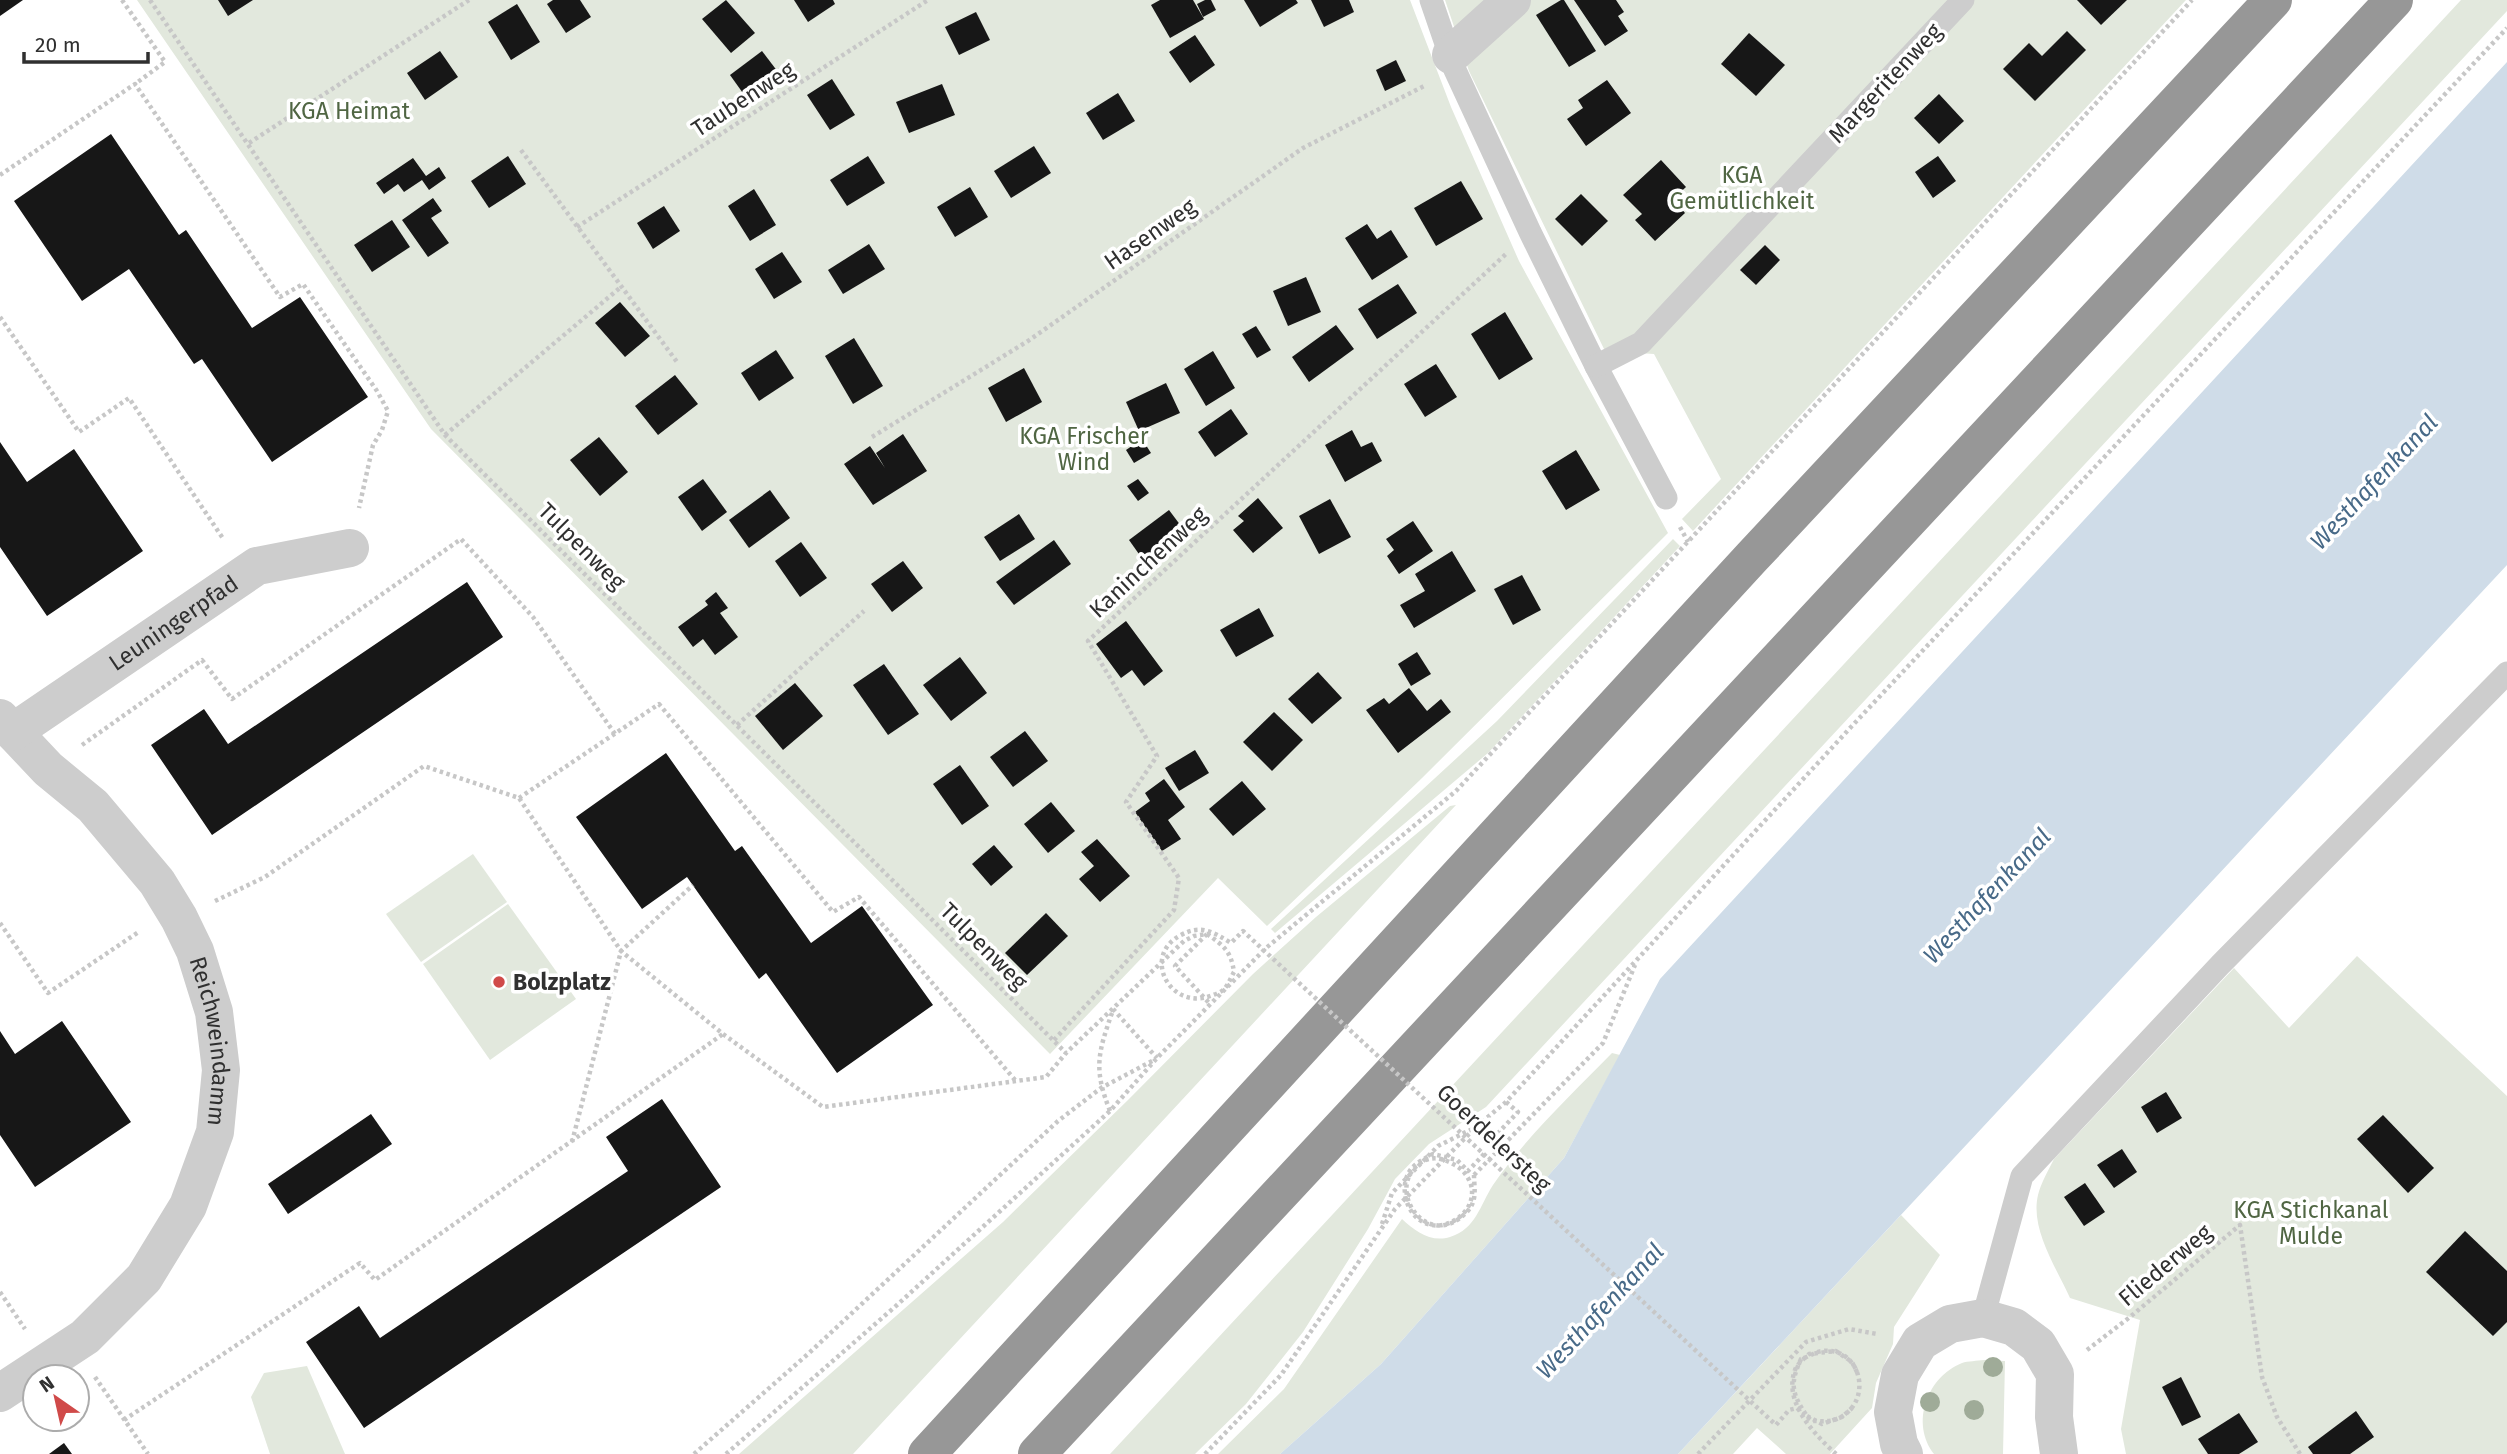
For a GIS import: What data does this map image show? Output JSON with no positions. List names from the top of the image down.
{
  "streets": {
    "street": ["Leuningerpfad", "Reichweindamm"],
    "lane": ["Margeritenweg"],
    "path": [
      "Taubenweg",
      "Hasenweg",
      "Tulpenweg",
      "Kaninchenweg",
      "Goerdelersteg",
      "Fliederweg"
    ]
  },
  "crossings": [
    ["Tulpenweg", "Kaninchenweg"],
    ["Leuningerpfad", "Reichweindamm"]
  ],
  "water": ["Westhafenkanal"],
  "parks": [
    "KGA Heimat",
    "KGA Gemütlichkeit",
    "KGA Frischer Wind",
    "KGA Stichkanal Mulde"
  ],
  "places": ["Bolzplatz"],
  "scale_bar": "20 m",
  "north": "top left"
}
